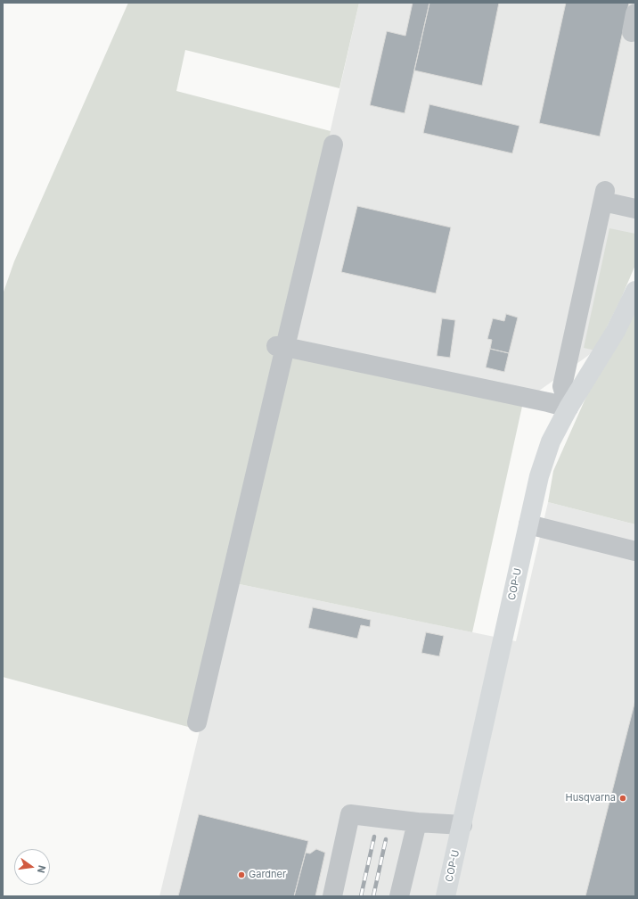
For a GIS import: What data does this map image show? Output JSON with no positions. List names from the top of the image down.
{
  "streets": {
    "main road": ["COP-U"]
  },
  "places": ["Husqvarna", "Gardner"],
  "north": "right"
}
